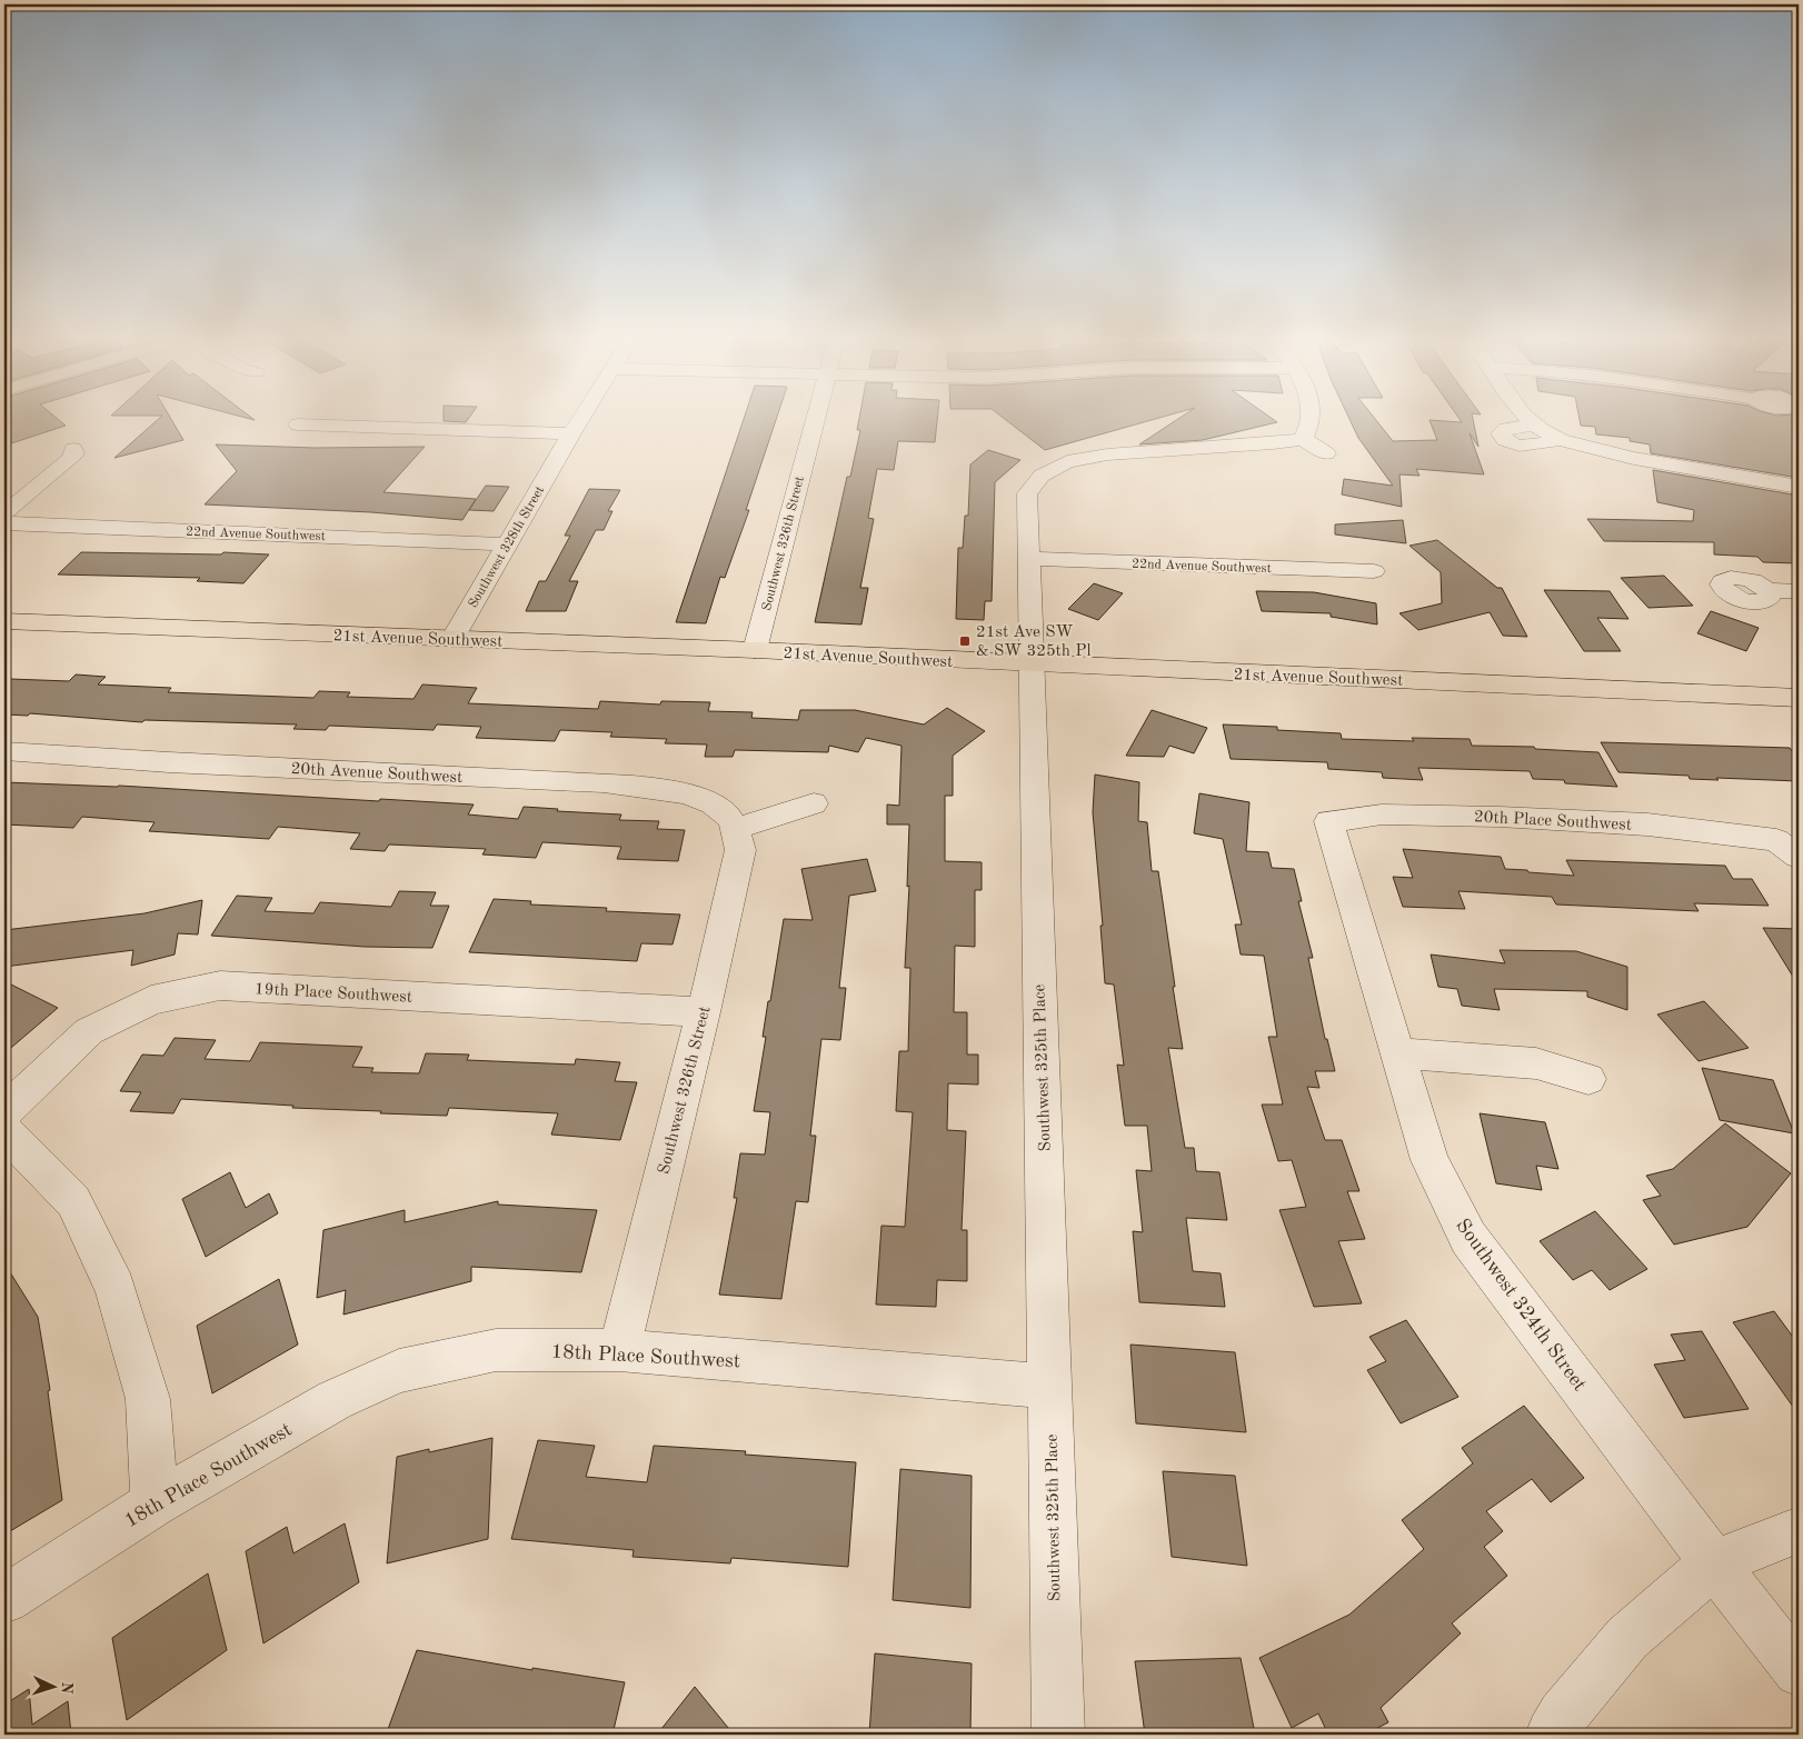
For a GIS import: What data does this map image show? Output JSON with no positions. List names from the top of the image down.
{
  "streets": {
    "main road": ["21st Avenue Southwest"],
    "street": [
      "22nd Avenue Southwest",
      "Southwest 326th Street",
      "Southwest 328th Street",
      "20th Avenue Southwest",
      "20th Place Southwest",
      "19th Place Southwest",
      "Southwest 325th Place",
      "Southwest 324th Street",
      "18th Place Southwest"
    ]
  },
  "crossings": [
    ["22nd Avenue Southwest", "Southwest 328th Street"],
    ["22nd Avenue Southwest", "Southwest 325th Place"],
    ["Southwest 326th Street", "21st Avenue Southwest"],
    ["Southwest 326th Street", "20th Avenue Southwest"],
    ["Southwest 326th Street", "19th Place Southwest"],
    ["Southwest 326th Street", "18th Place Southwest"],
    ["Southwest 328th Street", "21st Avenue Southwest"],
    ["21st Avenue Southwest", "Southwest 325th Place"],
    ["20th Place Southwest", "Southwest 324th Street"],
    ["Southwest 325th Place", "18th Place Southwest"]
  ],
  "places": {
    "transit": ["21st Ave SW & SW 325th Pl"]
  },
  "north": "right"
}
